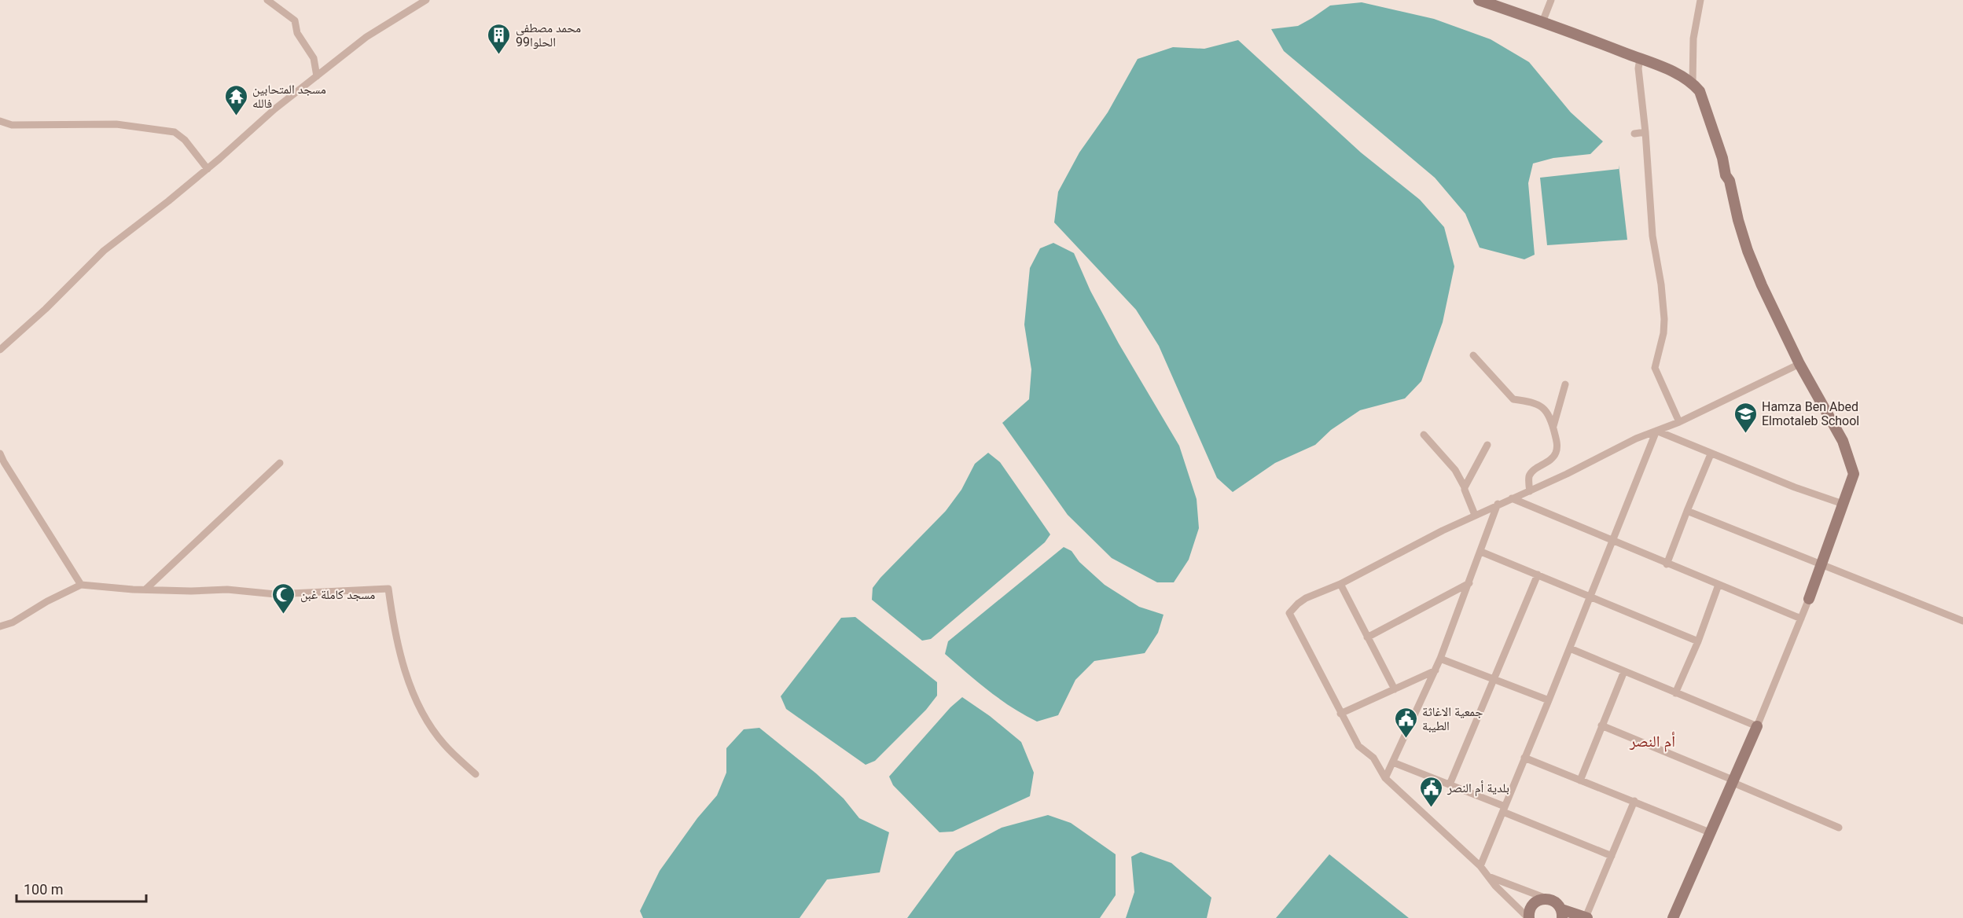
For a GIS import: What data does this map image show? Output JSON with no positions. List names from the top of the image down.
{
  "districts": ["أم النصر"],
  "places": {
    "building": ["محمد مصطفى الحلوا99"],
    "temple": ["مسجد المتحابين فالله"],
    "school or university": ["Hamza Ben Abed Elmotaleb School"],
    "mosque": ["مسجد كاملة غبن"],
    "public building": ["جمعية الاغاثة الطيبة", "بلدية أم النصر"]
  },
  "scale_bar": "100 m"
}
